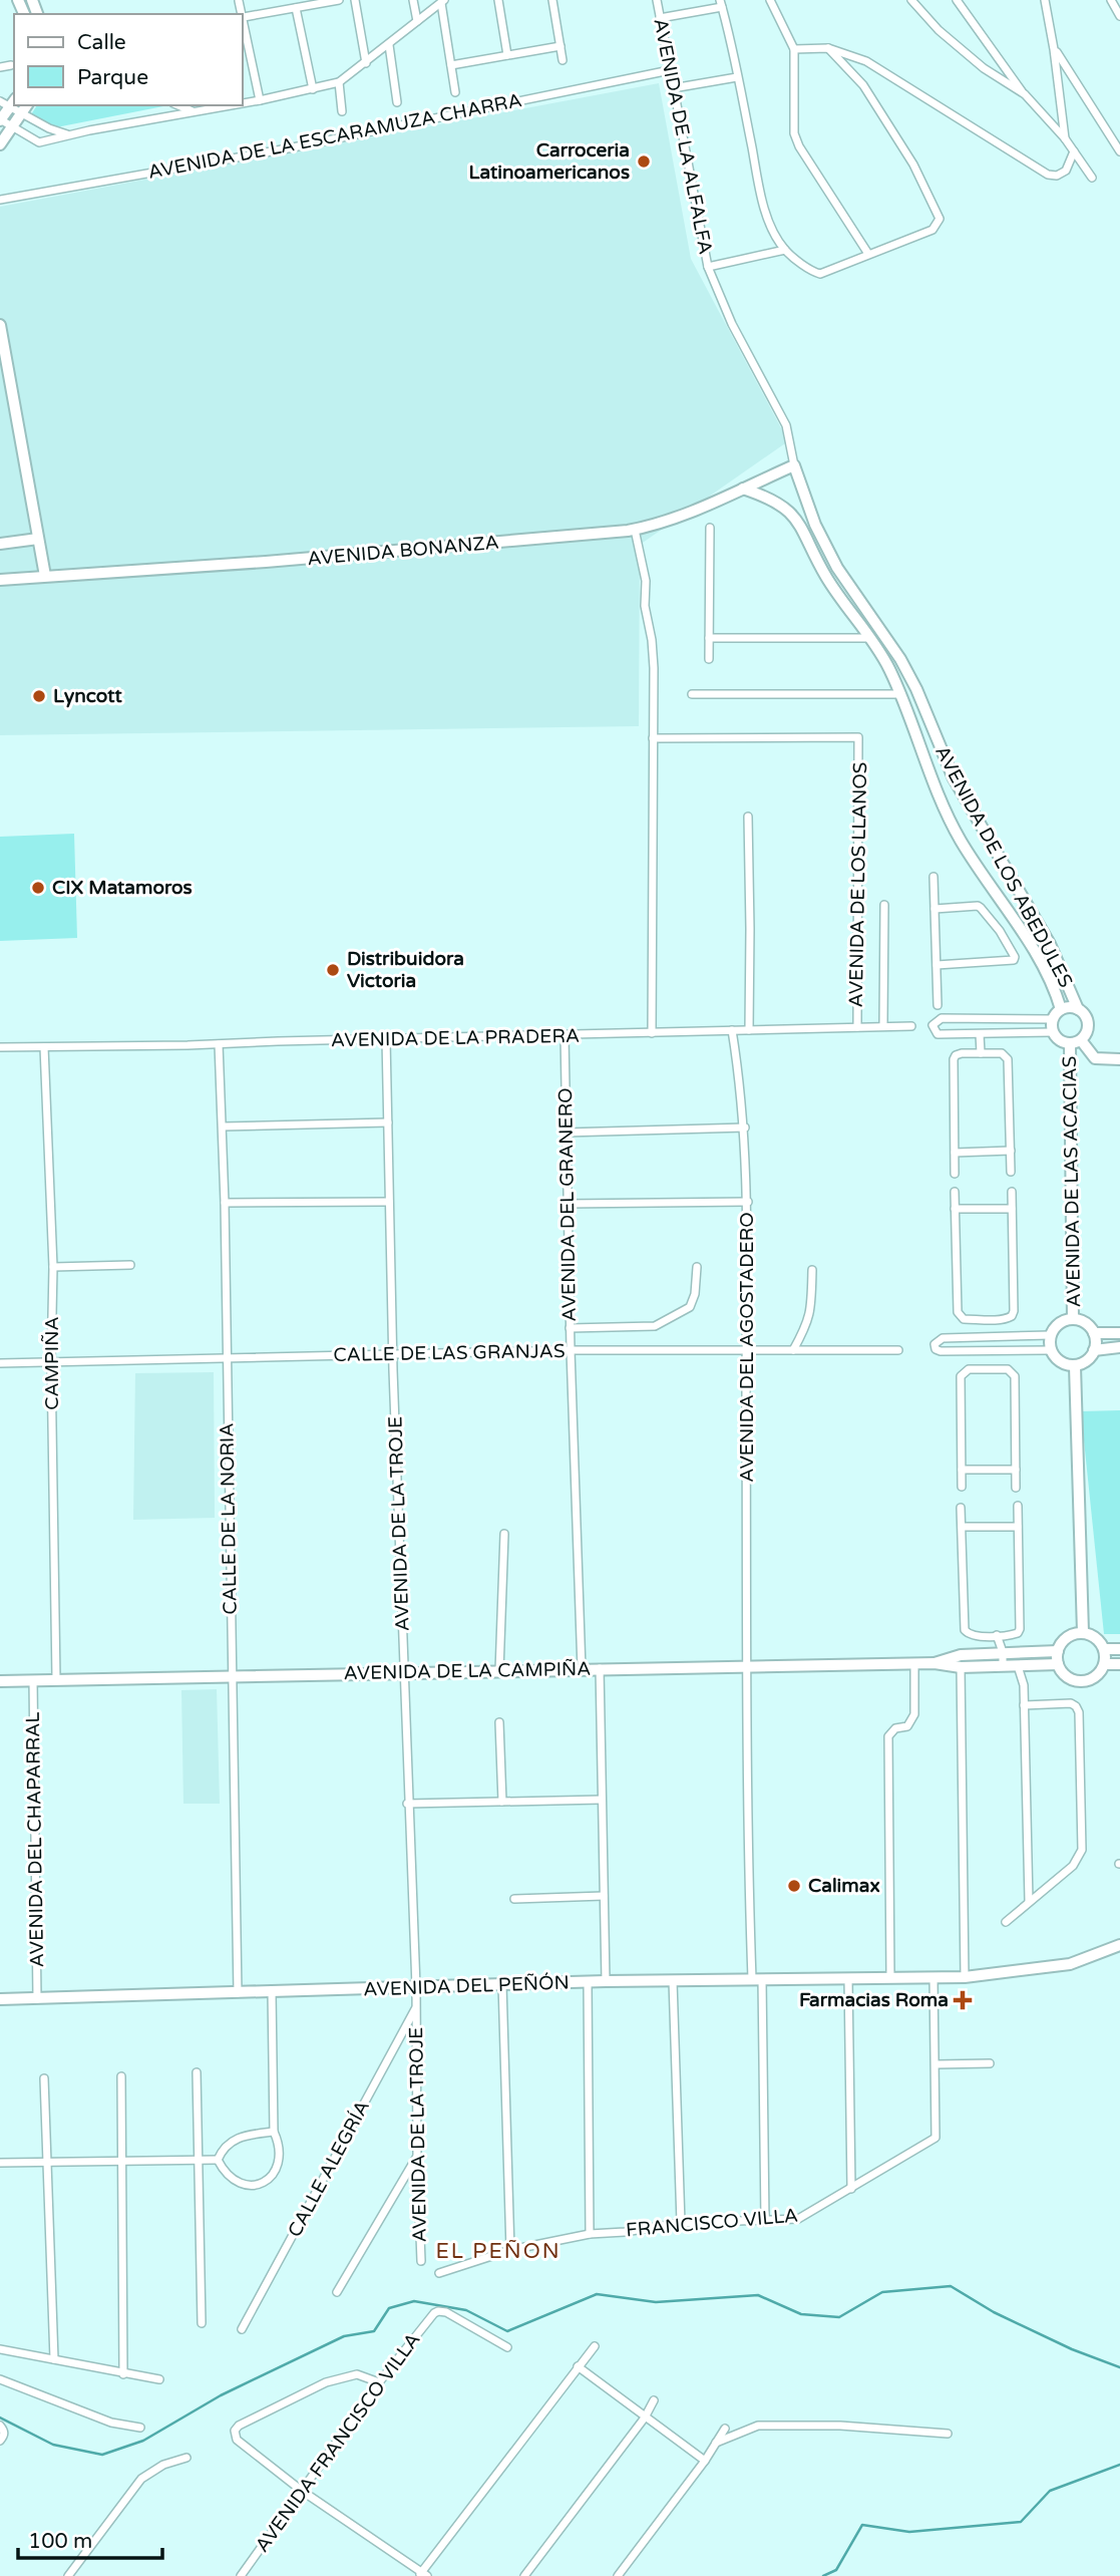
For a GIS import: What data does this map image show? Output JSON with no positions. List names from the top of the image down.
{
  "streets": {
    "street": [
      "AVENIDA DE LA ESCARAMUZA CHARRA",
      "AVENIDA DE LA ALFALFA",
      "AVENIDA BONANZA",
      "AVENIDA DE LOS ABEDULES",
      "AVENIDA DE LOS LLANOS",
      "AVENIDA DE LA PRADERA",
      "AVENIDA DE LAS ACACIAS",
      "AVENIDA DEL GRANERO",
      "AVENIDA DEL AGOSTADERO",
      "CALLE DE LAS GRANJAS",
      "CAMPIÑA",
      "CALLE DE LA NORIA",
      "AVENIDA DE LA TROJE",
      "AVENIDA DE LA CAMPIÑA",
      "AVENIDA DEL CHAPARRAL",
      "AVENIDA DEL PEÑÓN",
      "CALLE ALEGRÍA",
      "FRANCISCO VILLA",
      "AVENIDA FRANCISCO VILLA"
    ]
  },
  "crossings": [
    ["AVENIDA DE LA ESCARAMUZA CHARRA", "AVENIDA DE LA ALFALFA"],
    ["AVENIDA DE LA ALFALFA", "AVENIDA BONANZA"],
    ["AVENIDA DE LA ALFALFA", "AVENIDA DE LOS ABEDULES"],
    ["AVENIDA BONANZA", "AVENIDA DE LOS ABEDULES"],
    ["AVENIDA DE LOS ABEDULES", "AVENIDA DE LAS ACACIAS"],
    ["AVENIDA DE LOS LLANOS", "AVENIDA DE LA PRADERA"],
    ["AVENIDA DE LA PRADERA", "AVENIDA DEL GRANERO"],
    ["AVENIDA DE LA PRADERA", "AVENIDA DEL AGOSTADERO"],
    ["AVENIDA DE LA PRADERA", "CAMPIÑA"],
    ["AVENIDA DE LA PRADERA", "CALLE DE LA NORIA"],
    ["AVENIDA DE LA PRADERA", "AVENIDA DE LA TROJE"],
    ["AVENIDA DEL GRANERO", "CALLE DE LAS GRANJAS"],
    ["AVENIDA DEL GRANERO", "AVENIDA DE LA CAMPIÑA"],
    ["AVENIDA DEL AGOSTADERO", "CALLE DE LAS GRANJAS"],
    ["AVENIDA DEL AGOSTADERO", "AVENIDA DE LA CAMPIÑA"],
    ["CALLE DE LAS GRANJAS", "CAMPIÑA"],
    ["CALLE DE LAS GRANJAS", "CALLE DE LA NORIA"],
    ["CALLE DE LAS GRANJAS", "AVENIDA DE LA TROJE"],
    ["CAMPIÑA", "AVENIDA DE LA CAMPIÑA"],
    ["CALLE DE LA NORIA", "AVENIDA DE LA CAMPIÑA"],
    ["CALLE DE LA NORIA", "AVENIDA DEL PEÑÓN"],
    ["AVENIDA DE LA TROJE", "AVENIDA DE LA CAMPIÑA"],
    ["AVENIDA DE LA TROJE", "AVENIDA DEL PEÑÓN"],
    ["AVENIDA DE LA TROJE", "CALLE ALEGRÍA"],
    ["AVENIDA DE LA CAMPIÑA", "AVENIDA DEL CHAPARRAL"],
    ["AVENIDA DEL CHAPARRAL", "AVENIDA DEL PEÑÓN"],
    ["AVENIDA DEL PEÑÓN", "FRANCISCO VILLA"]
  ],
  "districts": ["EL PEÑON"],
  "places": {
    "other": [
      "Carroceria Latinoamericanos",
      "Lyncott",
      "CIX Matamoros",
      "Distribuidora Victoria",
      "Calimax"
    ],
    "health": ["Farmacias Roma"]
  },
  "legend": ["Calle", "Parque"],
  "scale_bar": "100 m"
}
